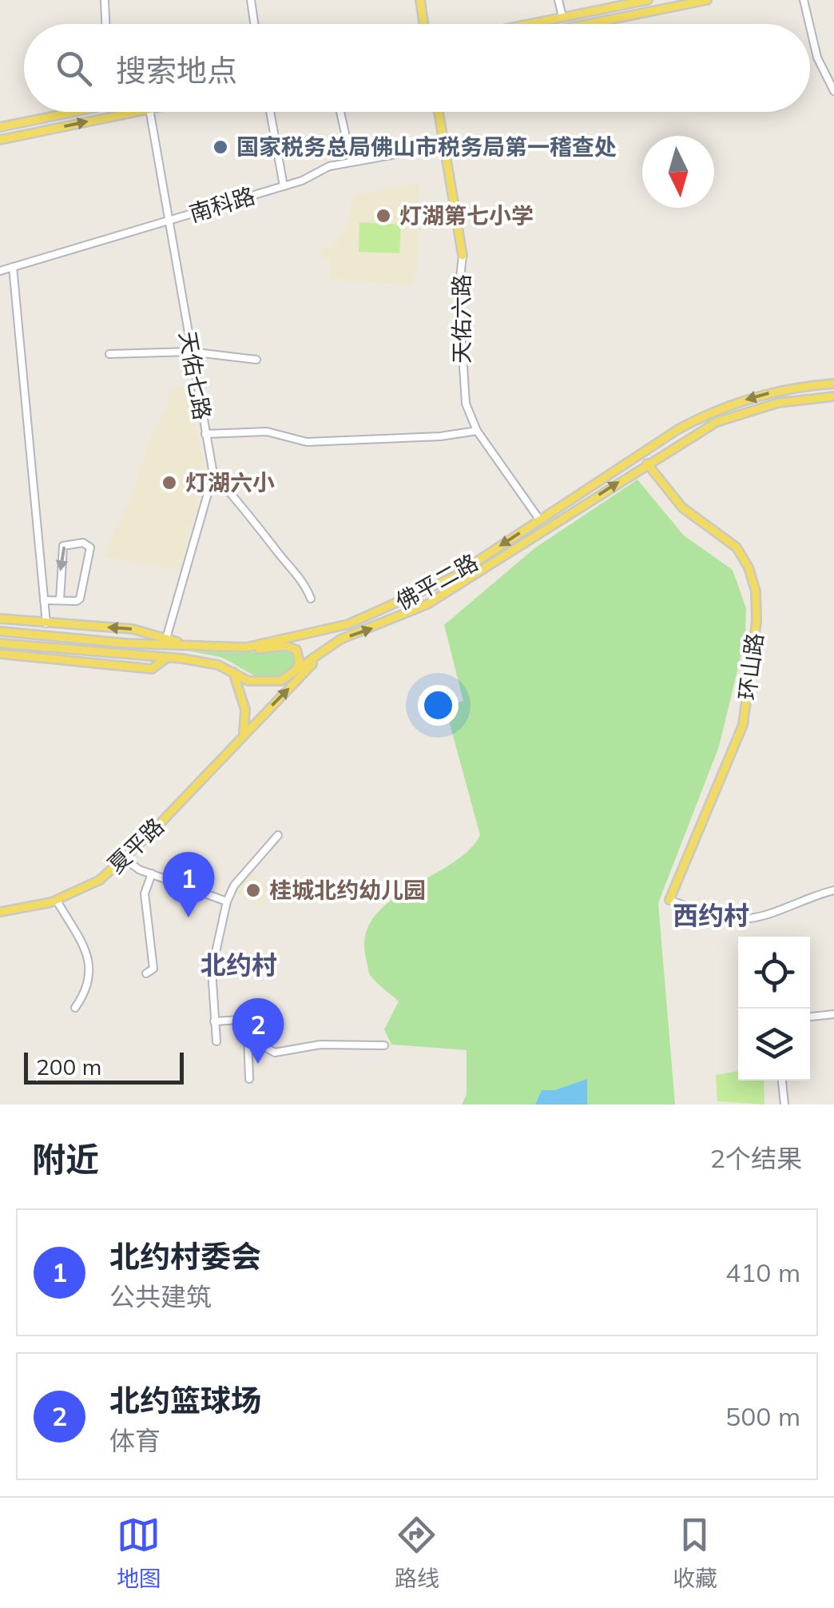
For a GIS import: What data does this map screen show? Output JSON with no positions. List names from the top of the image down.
{
  "streets": {
    "main road": [
      "天佑六路",
      "佛平二路",
      "环山路",
      "夏平路"
    ],
    "street": ["南科路", "天佑七路"]
  },
  "crossings": [
    ["南科路", "天佑六路"],
    ["南科路", "天佑七路"],
    ["天佑六路", "佛平二路"],
    ["佛平二路", "环山路"],
    ["佛平二路", "夏平路"]
  ],
  "districts": ["西约村", "北约村"],
  "places": [
    "国家税务总局佛山市税务局第一稽查处",
    "灯湖第七小学",
    "灯湖六小",
    "桂城北约幼儿园"
  ],
  "scale_bar": "200 m",
  "north": "bottom",
  "page": {
    "search": "搜索地点",
    "pins": ["1", "2"],
    "scale": "200 m",
    "heading": ["附近", "2个结果"],
    "list": [
      {
        "mark": "1",
        "name": "北约村委会",
        "note": "公共建筑",
        "value": "410 m"
      },
      {
        "mark": "2",
        "name": "北约篮球场",
        "note": "体育",
        "value": "500 m"
      }
    ],
    "nav": ["地图", "路线", "收藏"]
  }
}
